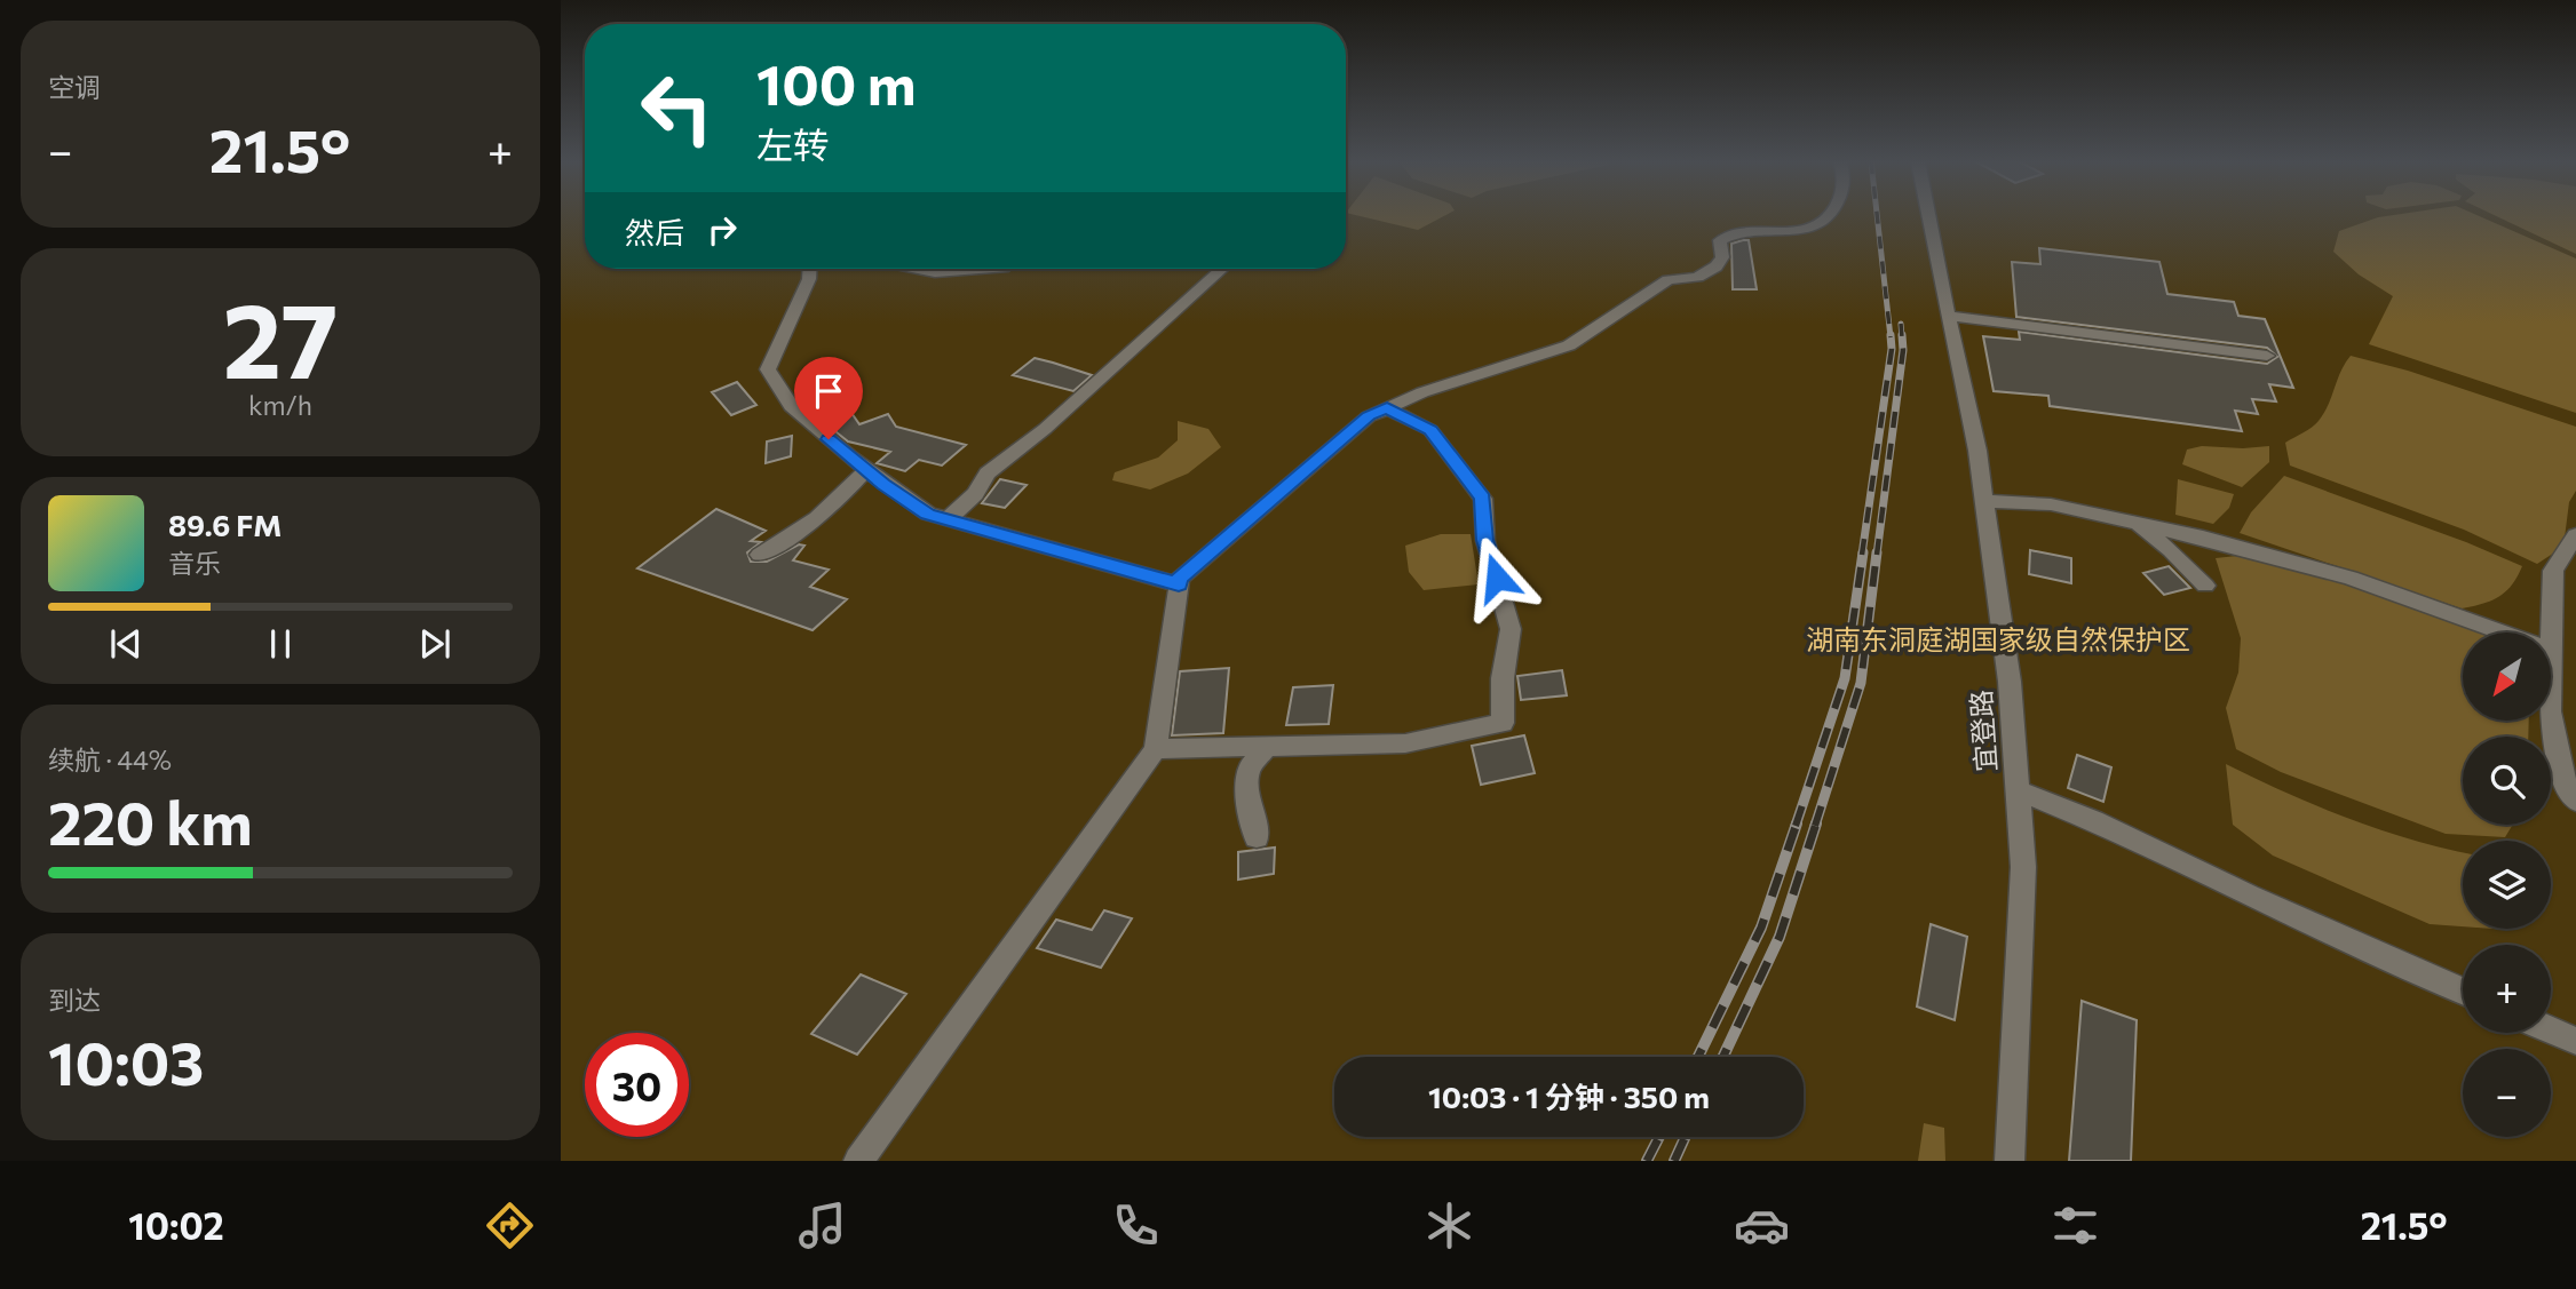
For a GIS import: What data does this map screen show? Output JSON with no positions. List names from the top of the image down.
{
  "streets": {
    "street": ["宜登路"]
  },
  "parks": ["湖南东洞庭湖国家级自然保护区"],
  "north": "bottom left",
  "page": {
    "tile": [
      "空调",
      ["27", "km/h"],
      ["续航 · 44%", "220 km"],
      ["到达", "10:03"]
    ],
    "turn": ["100 m", "左转"],
    "heat": ["−", "21.5°", "+"],
    "then": "然后",
    "song": ["89.6 FM", "音乐"],
    "map_buttons": ["+", "−"],
    "limit": "30",
    "trip": "10:03 · 1 分钟 · 350 m",
    "tabs": ["10:02", "21.5°"]
  }
}
